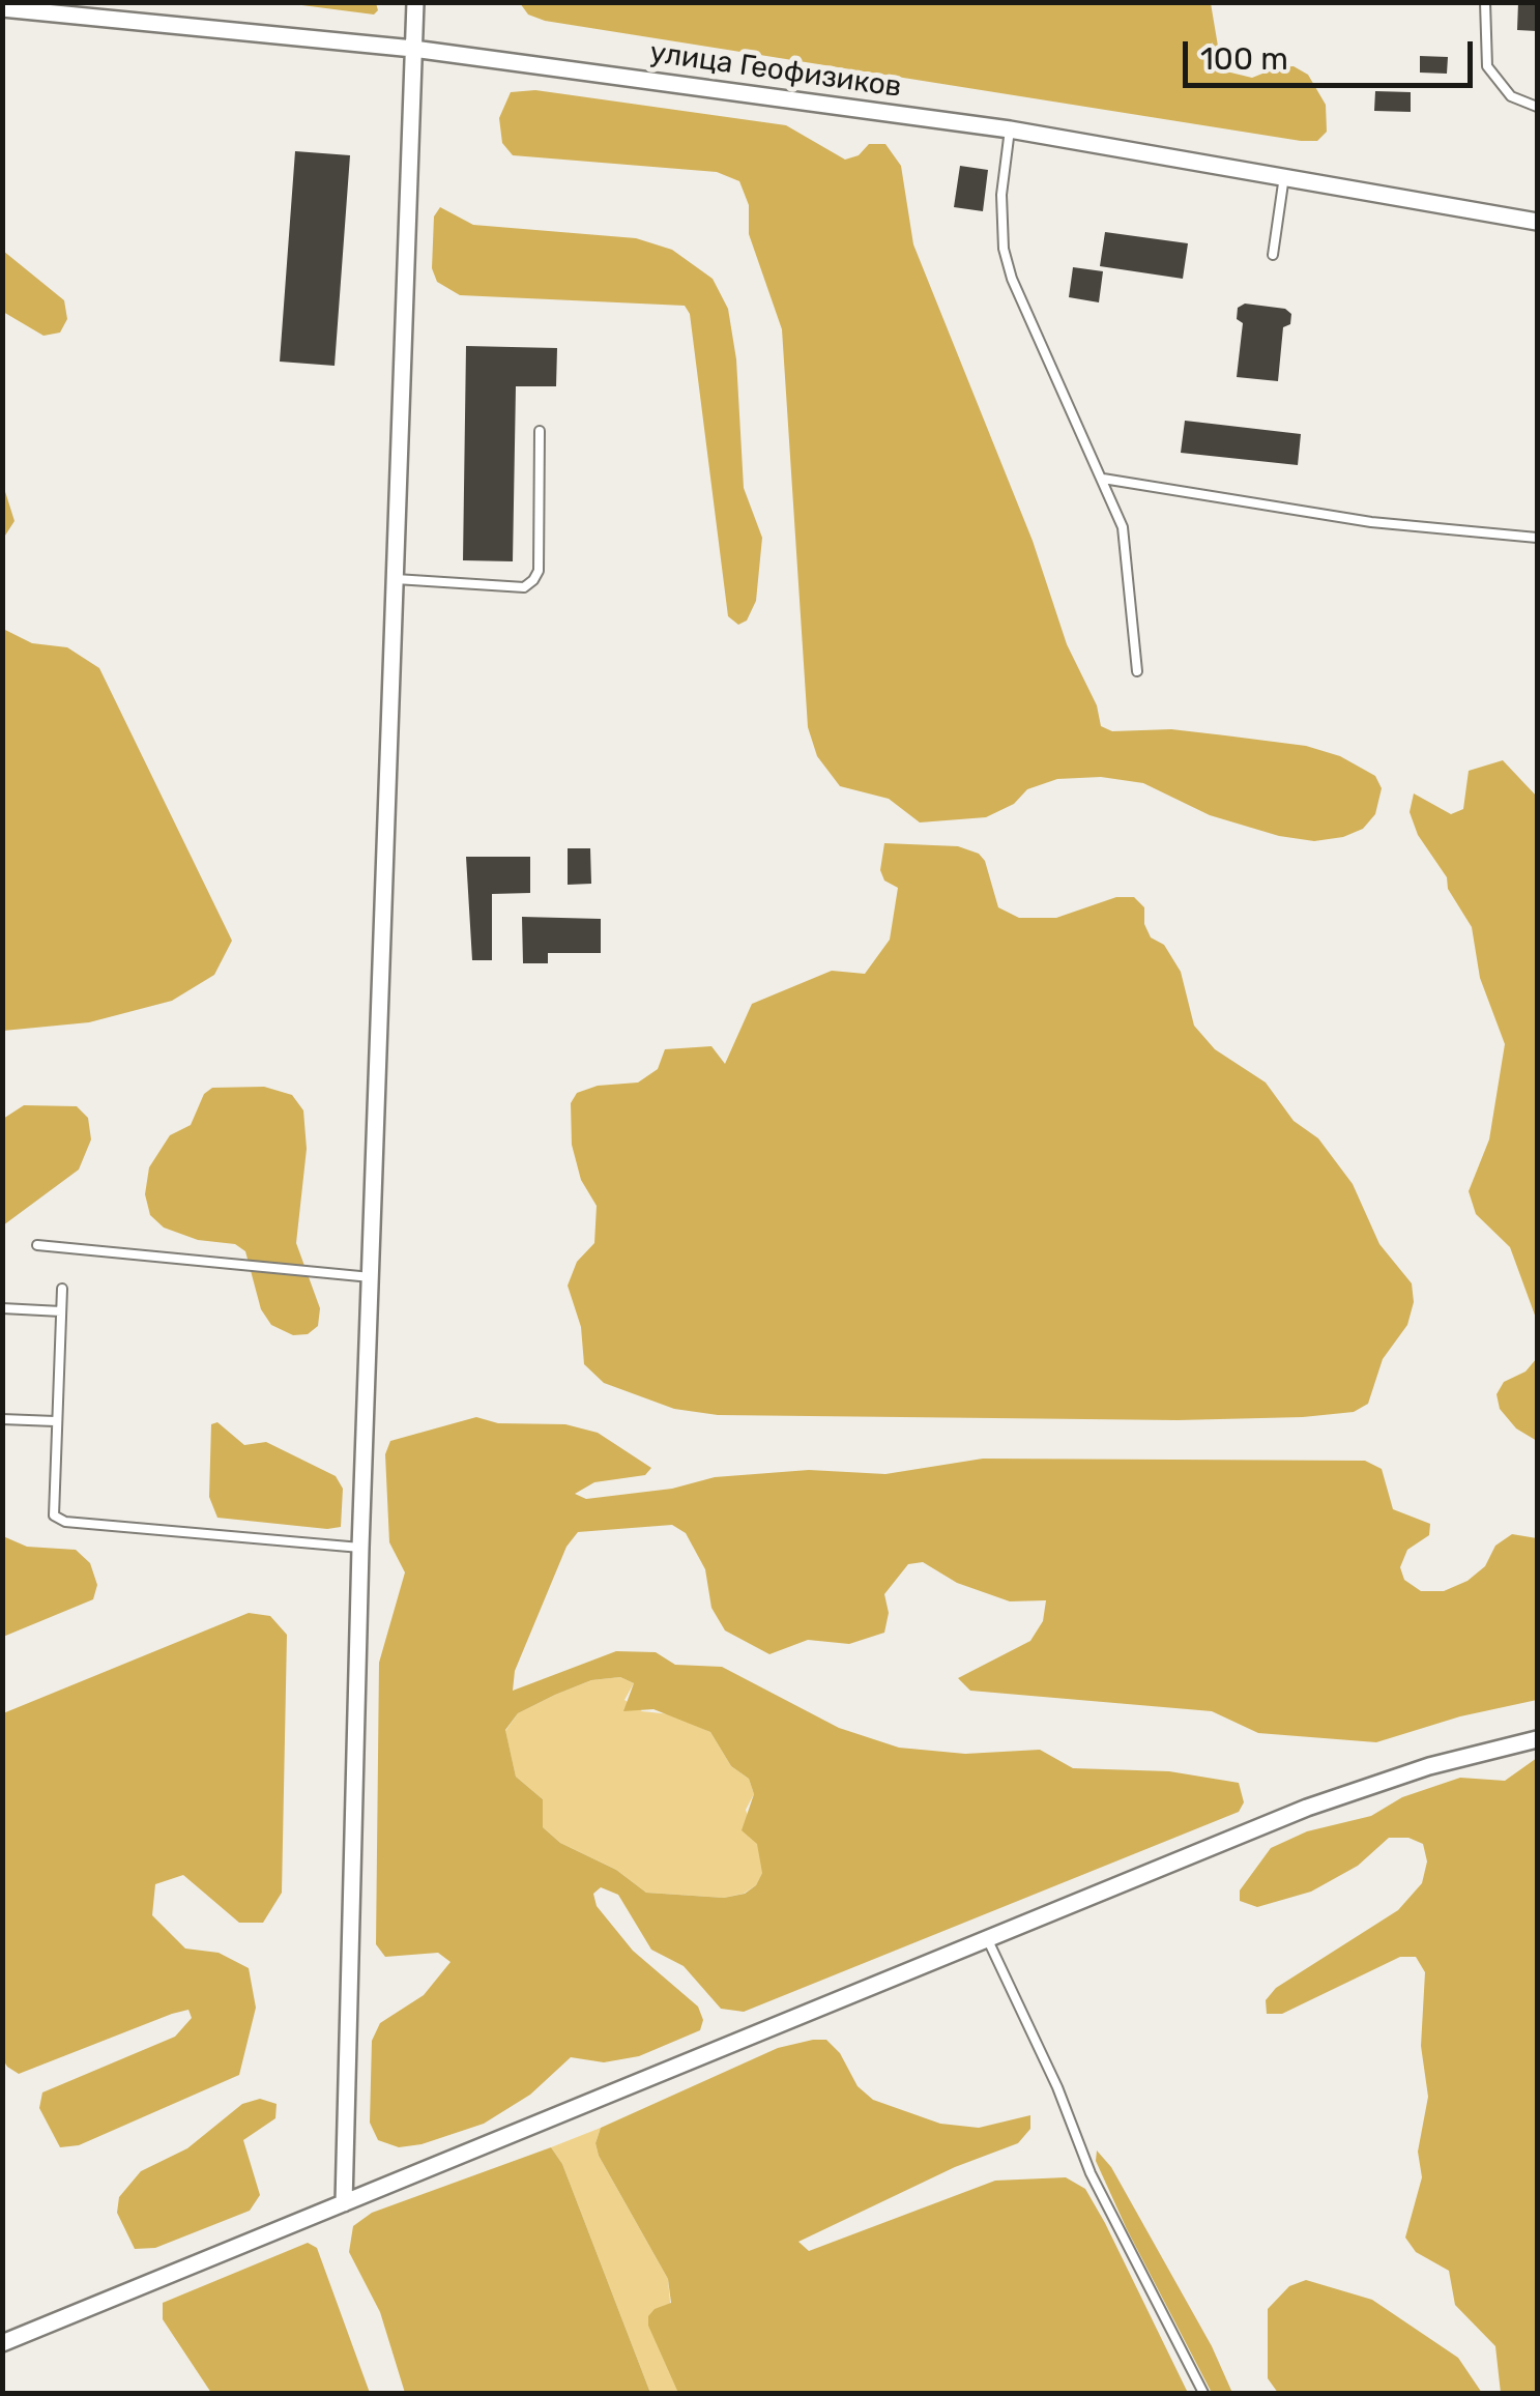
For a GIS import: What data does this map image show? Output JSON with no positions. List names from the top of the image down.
{
  "streets": {
    "street": ["улица Геофизиков"]
  },
  "scale_bar": "100 m"
}
